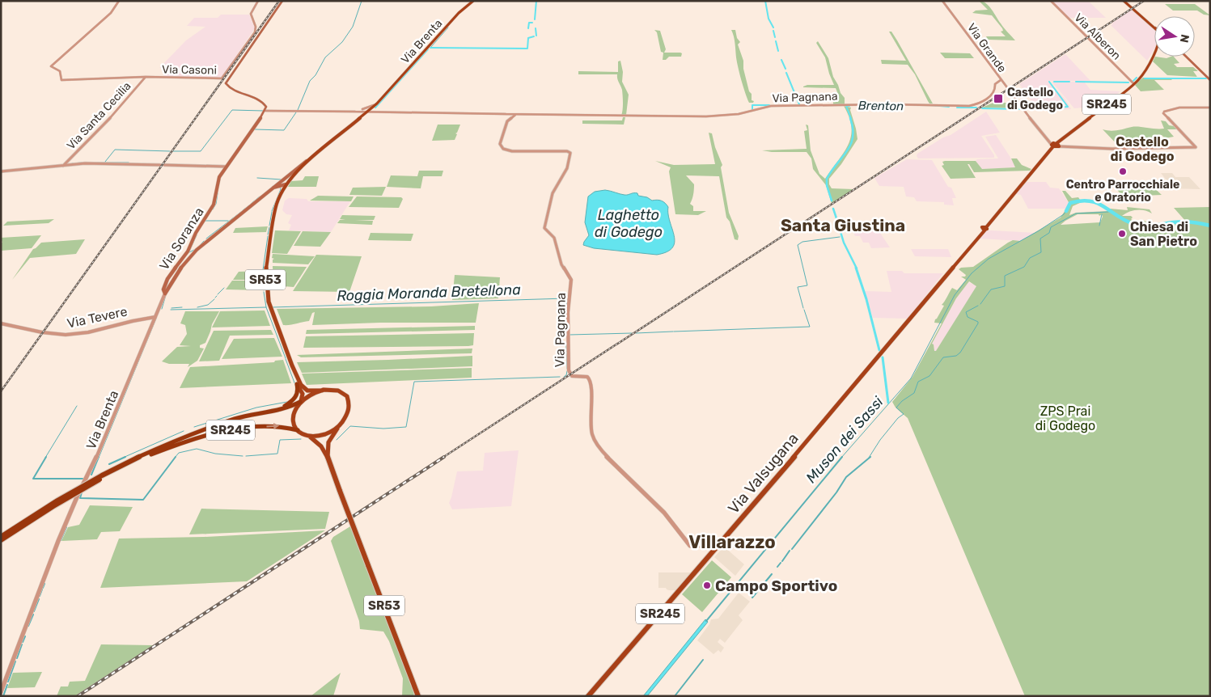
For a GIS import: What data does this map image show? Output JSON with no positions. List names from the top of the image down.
{
  "streets": {
    "highway": ["SR245"],
    "main road": [
      "Via Brenta",
      "Via Soranza",
      "SR53",
      "Via Valsugana"
    ],
    "street": [
      "Via Alberon",
      "Via Grande",
      "Via Casoni",
      "Via Pagnana",
      "Via Santa Cecilia",
      "Via Tevere"
    ]
  },
  "crossings": [
    ["Via Alberon", "SR245"],
    ["Via Brenta", "Via Pagnana"],
    ["Via Brenta", "Via Soranza"],
    ["Via Brenta", "SR53"],
    ["Via Brenta", "Via Tevere"],
    ["Via Grande", "Via Pagnana"],
    ["Via Grande", "SR245"],
    ["Via Grande", "Via Valsugana"],
    ["Via Casoni", "Via Santa Cecilia"],
    ["Via Pagnana", "Via Valsugana"],
    ["SR245", "SR53"],
    ["SR245", "Via Valsugana"]
  ],
  "districts": ["Castello di Godego", "Santa Giustina", "Villarazzo"],
  "water": [
    "Brenton",
    "Laghetto di Godego",
    "Roggia Moranda Bretellona",
    "Muson dei Sassi"
  ],
  "parks": ["ZPS Prai di Godego"],
  "places": {
    "transit": ["Castello di Godego"],
    "other": ["Centro Parrocchiale e Oratorio", "Chiesa di San Pietro", "Campo Sportivo"]
  },
  "north": "right"
}
